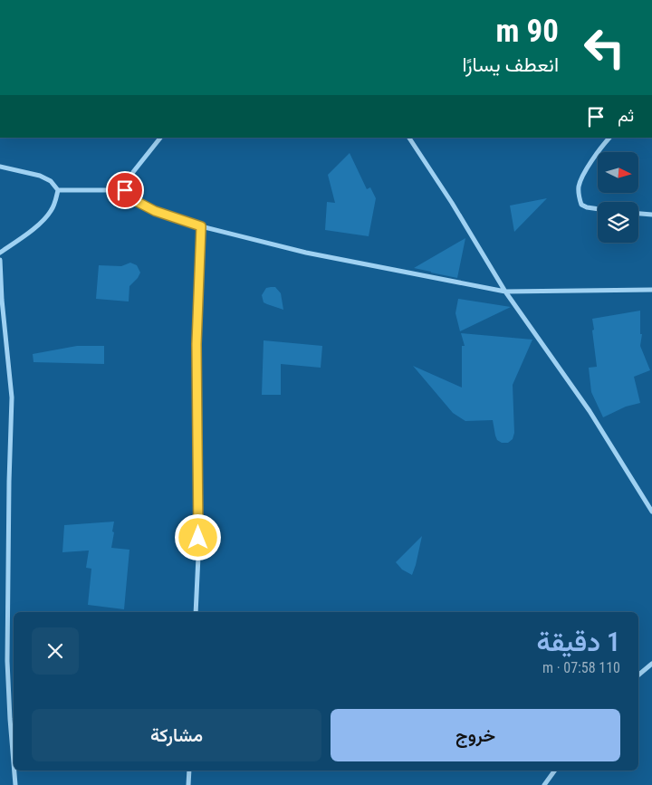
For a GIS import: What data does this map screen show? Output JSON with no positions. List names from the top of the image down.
{
  "north": "right",
  "page": {
    "turn": ["90 m", "انعطف يسارًا"],
    "then": "ثم",
    "heading": ["1 دقيقة", "110 m · 07:58"],
    "buttons": ["خروج", "مشاركة"]
  }
}
